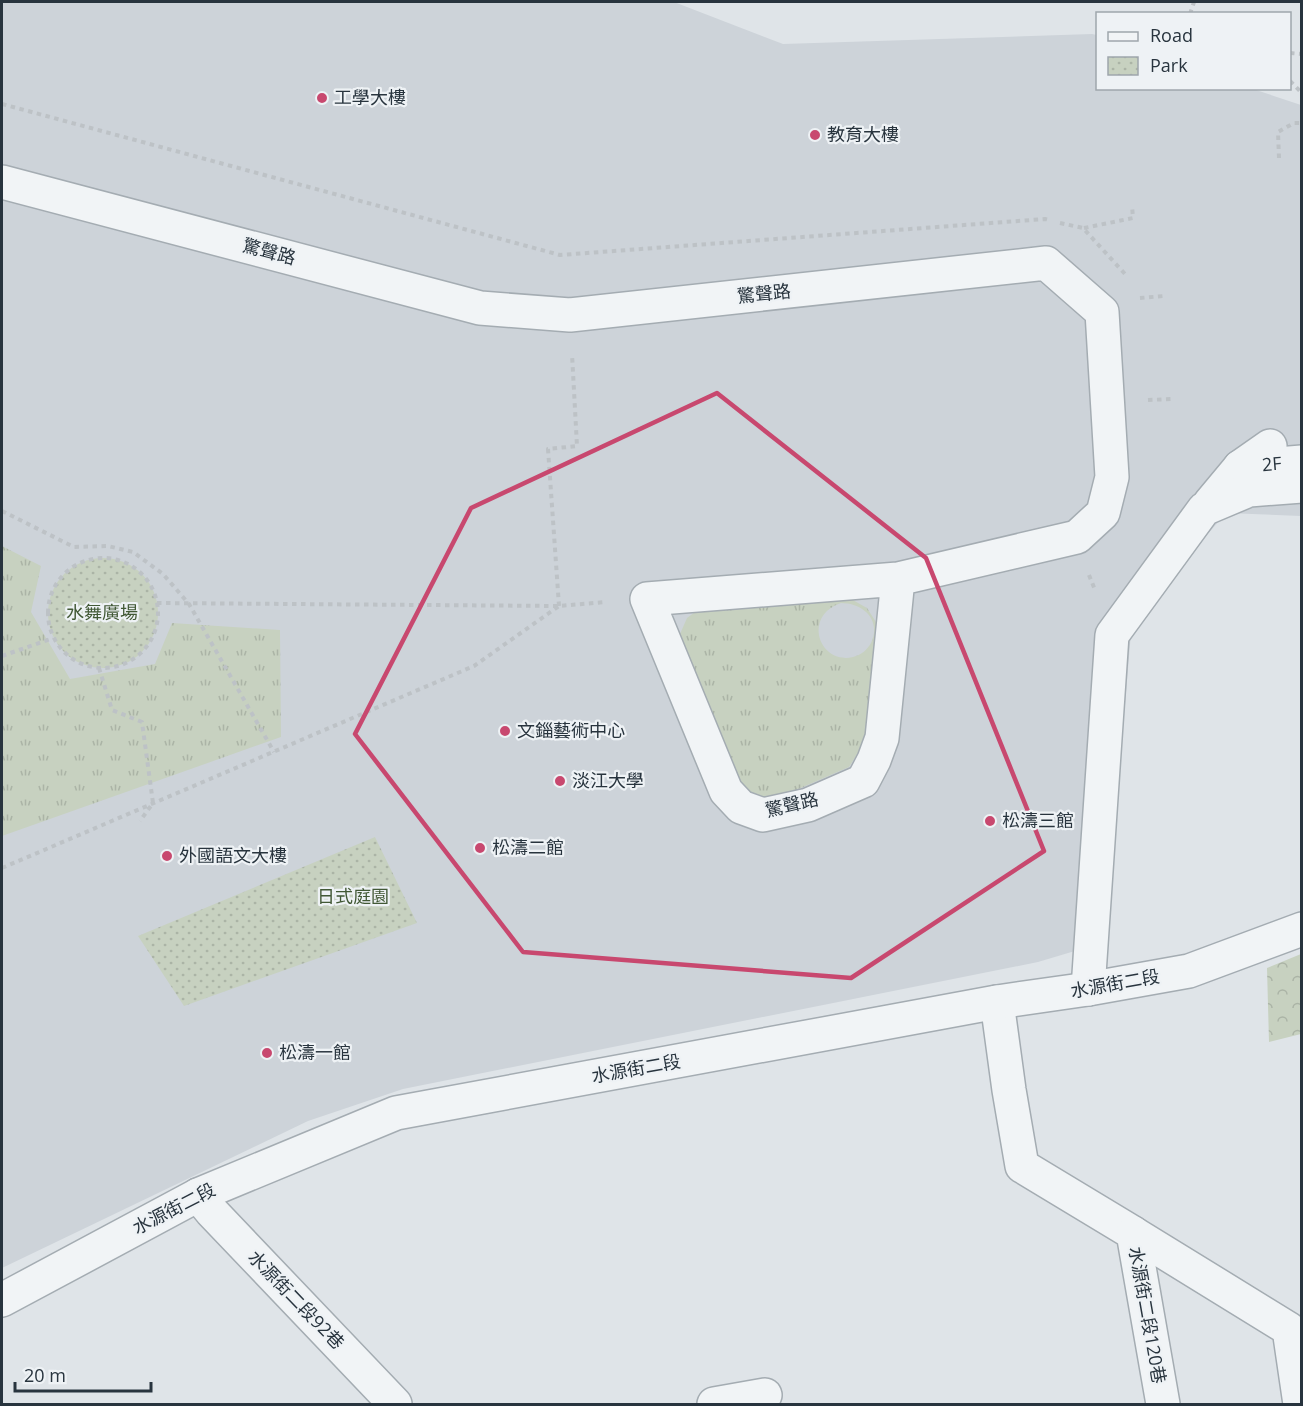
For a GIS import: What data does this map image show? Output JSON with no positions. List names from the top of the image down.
{
  "streets": {
    "street": [
      "驚聲路",
      "2F",
      "水源街二段",
      "水源街二段92巷",
      "水源街二段120巷"
    ]
  },
  "crossings": [
    ["水源街二段", "水源街二段92巷"],
    ["水源街二段", "水源街二段120巷"]
  ],
  "parks": ["水舞廣場", "日式庭園"],
  "places": [
    "工學大樓",
    "教育大樓",
    "文錙藝術中心",
    "淡江大學",
    "松濤三館",
    "松濤二館",
    "外國語文大樓",
    "松濤一館"
  ],
  "legend": ["Road", "Park"],
  "scale_bar": "20 m"
}
